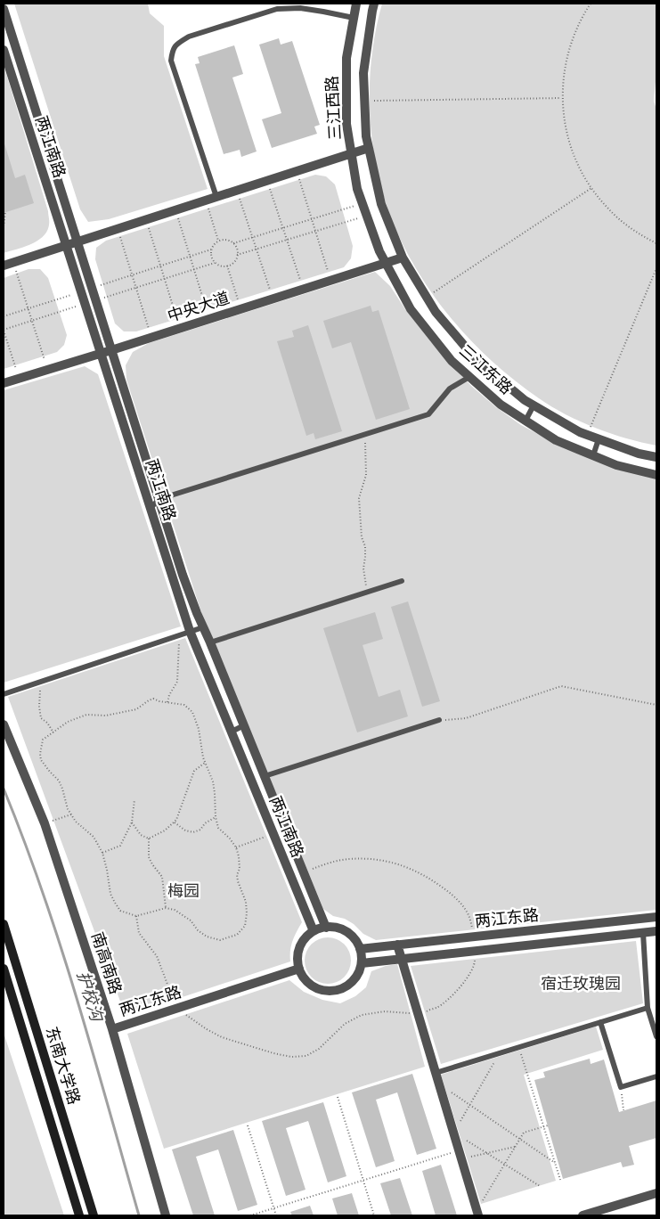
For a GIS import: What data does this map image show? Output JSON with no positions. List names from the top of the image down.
{
  "streets": {
    "main road": ["东南大学路"],
    "street": [
      "三江西路",
      "两江南路",
      "中央大道",
      "三江东路",
      "两江东路",
      "南高南路"
    ]
  },
  "crossings": [
    ["三江西路", "三江东路"],
    ["两江南路", "中央大道"],
    ["两江南路", "两江东路"],
    ["中央大道", "三江东路"],
    ["两江东路", "南高南路"]
  ],
  "water": ["护校沟"],
  "parks": ["梅园", "宿迁玫瑰园"]
}
